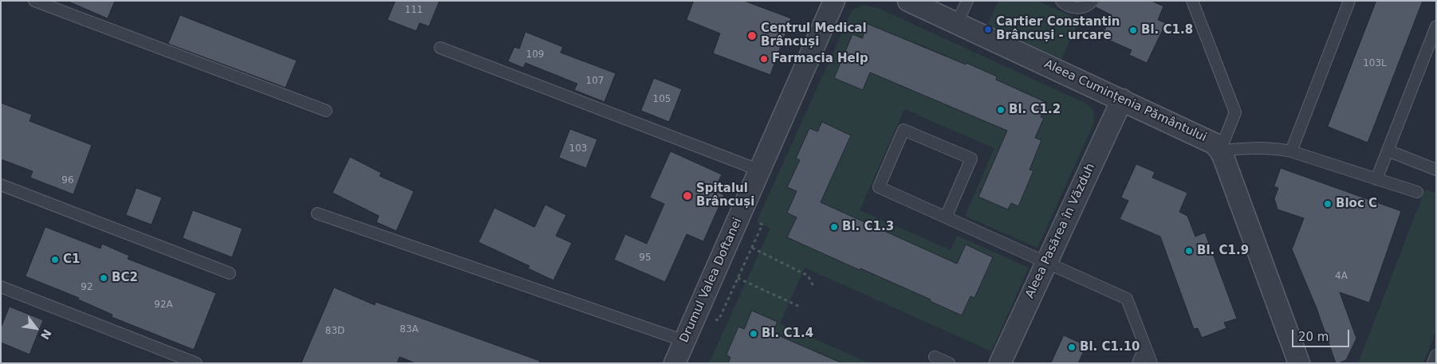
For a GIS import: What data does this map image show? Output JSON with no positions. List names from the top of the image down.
{
  "streets": {
    "street": ["Aleea Cumințenia Pământului", "Aleea Pasărea în Văzduh", "Drumul Valea Doftanei"]
  },
  "crossings": [
    ["Aleea Cumințenia Pământului", "Aleea Pasărea în Văzduh"]
  ],
  "places": [
    "Cartier Constantin Brâncuși - urcare",
    "Bl. C1.8",
    "Centrul Medical Brâncuși",
    "Farmacia Help",
    "Bl. C1.2",
    "Spitalul Brâncuși",
    "Bloc C",
    "Bl. C1.3",
    "Bl. C1.9",
    "C1",
    "BC2",
    "Bl. C1.4",
    "Bl. C1.10"
  ],
  "house_numbers": [
    "111",
    "109",
    "103L",
    "107",
    "105",
    "103",
    "96",
    "95",
    "4A",
    "92",
    "92A",
    "83A",
    "83D"
  ],
  "scale_bar": "20 m",
  "north": "bottom right"
}
